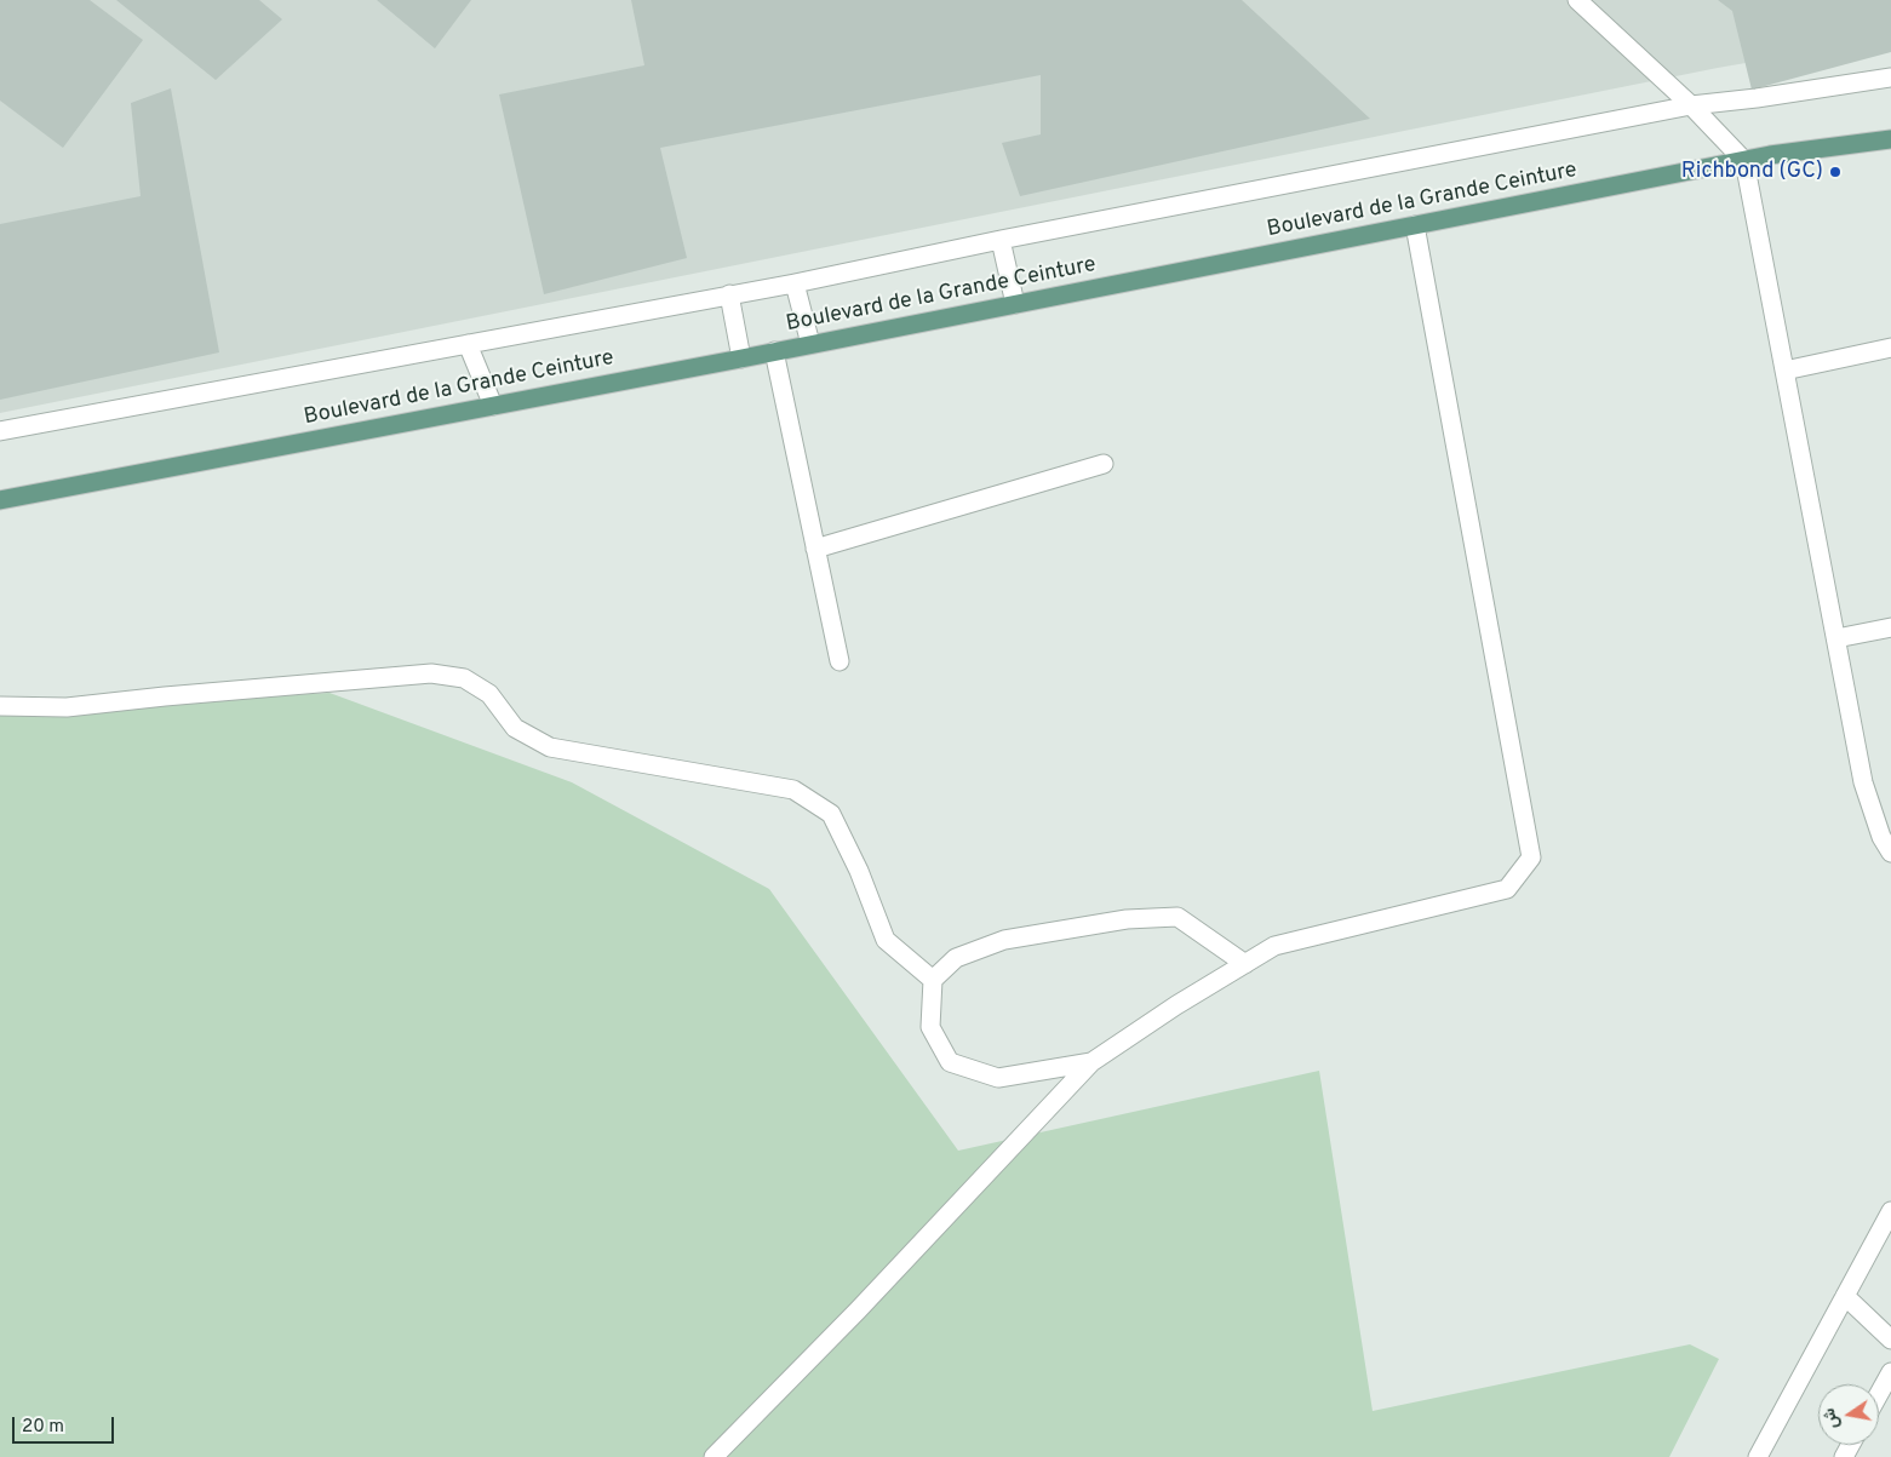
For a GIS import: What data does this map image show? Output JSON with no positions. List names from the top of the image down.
{
  "streets": {
    "main road": ["Boulevard de la Grande Ceinture"]
  },
  "places": ["Richbond (GC)"],
  "scale_bar": "20 m",
  "north": "left"
}
